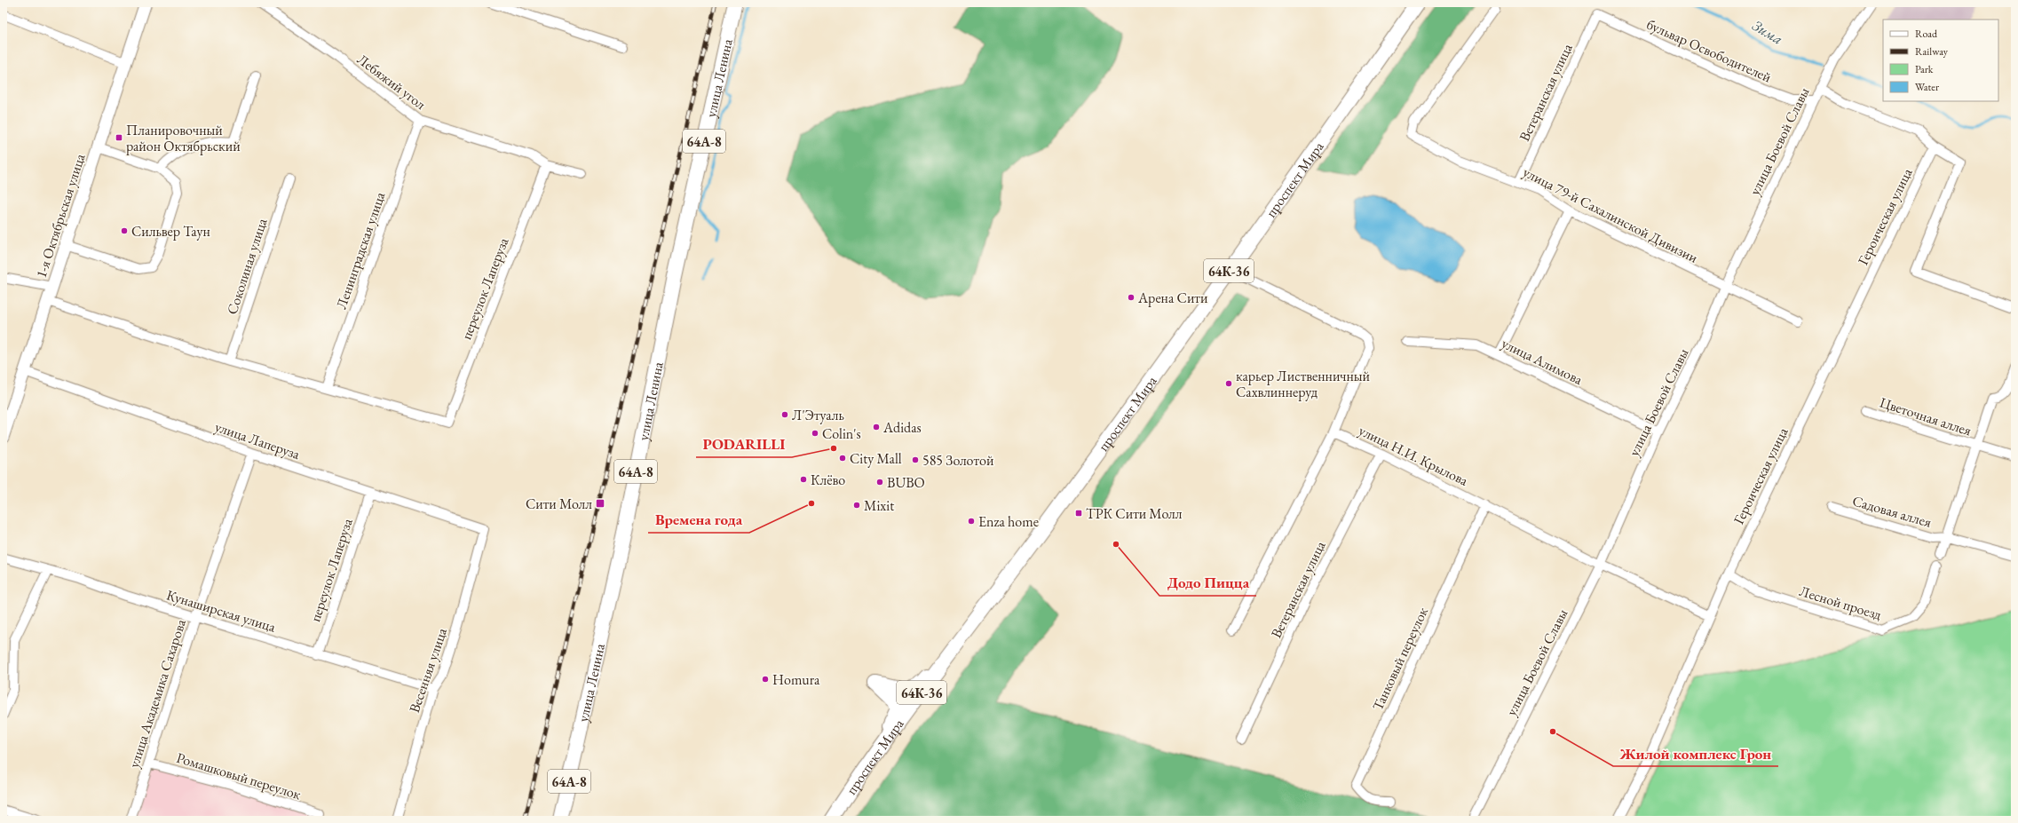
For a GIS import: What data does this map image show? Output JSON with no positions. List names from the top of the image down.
{
  "streets": {
    "main road": [
      "улица Ленина",
      "64А-8",
      "проспект Мира",
      "64К-36"
    ],
    "street": [
      "бульвар Освободителей",
      "Лебяжий угол",
      "Ветеранская улица",
      "улица Боевой Славы",
      "улица 79-й Сахалинской Дивизии",
      "1-я Октябрьская улица",
      "Героическая улица",
      "Ленинградская улица",
      "Соколиная улица",
      "переулок Лаперуза",
      "улица Алимова",
      "Цветочная аллея",
      "улица Лаперуза",
      "улица Н.И. Крылова",
      "Садовая аллея",
      "Лесной проезд",
      "Кунаширская улица",
      "Танковый переулок",
      "Весенняя улица",
      "улица Академика Сахарова",
      "Ромашковый переулок"
    ]
  },
  "crossings": [
    ["бульвар Освободителей", "Ветеранская улица"],
    ["бульвар Освободителей", "улица Боевой Славы"],
    ["Лебяжий угол", "Ленинградская улица"],
    ["Лебяжий угол", "переулок Лаперуза"],
    ["Ветеранская улица", "улица 79-й Сахалинской Дивизии"],
    ["Ветеранская улица", "улица Н.И. Крылова"],
    ["улица Боевой Славы", "улица 79-й Сахалинской Дивизии"],
    ["улица Боевой Славы", "улица Алимова"],
    ["улица Боевой Славы", "улица Н.И. Крылова"],
    ["1-я Октябрьская улица", "улица Лаперуза"],
    ["Героическая улица", "улица Н.И. Крылова"],
    ["Героическая улица", "Лесной проезд"],
    ["Ленинградская улица", "переулок Лаперуза"],
    ["переулок Лаперуза", "улица Лаперуза"],
    ["переулок Лаперуза", "Кунаширская улица"],
    ["улица Лаперуза", "Весенняя улица"],
    ["улица Лаперуза", "улица Академика Сахарова"],
    ["улица Н.И. Крылова", "Танковый переулок"],
    ["Кунаширская улица", "Весенняя улица"],
    ["Кунаширская улица", "улица Академика Сахарова"],
    ["улица Академика Сахарова", "Ромашковый переулок"]
  ],
  "water": ["Зима"],
  "places": {
    "transit": ["Планировочный район Октябрьский", "Сити Молл", "ТРК Сити Молл"],
    "other": [
      "Сильвер Таун",
      "Арена Сити",
      "карьер Лиственничный Сахвлиннеруд",
      "Л'Этуаль",
      "Adidas",
      "Colin's",
      "PODARILLI",
      "City Mall",
      "585 Золотой",
      "Клёво",
      "BUBO",
      "Времена года",
      "Mixit",
      "Enza home",
      "Додо Пицца",
      "Homura",
      "Жилой комплекс Грон"
    ]
  },
  "legend": [
    "Road",
    "Railway",
    "Park",
    "Water"
  ]
}
